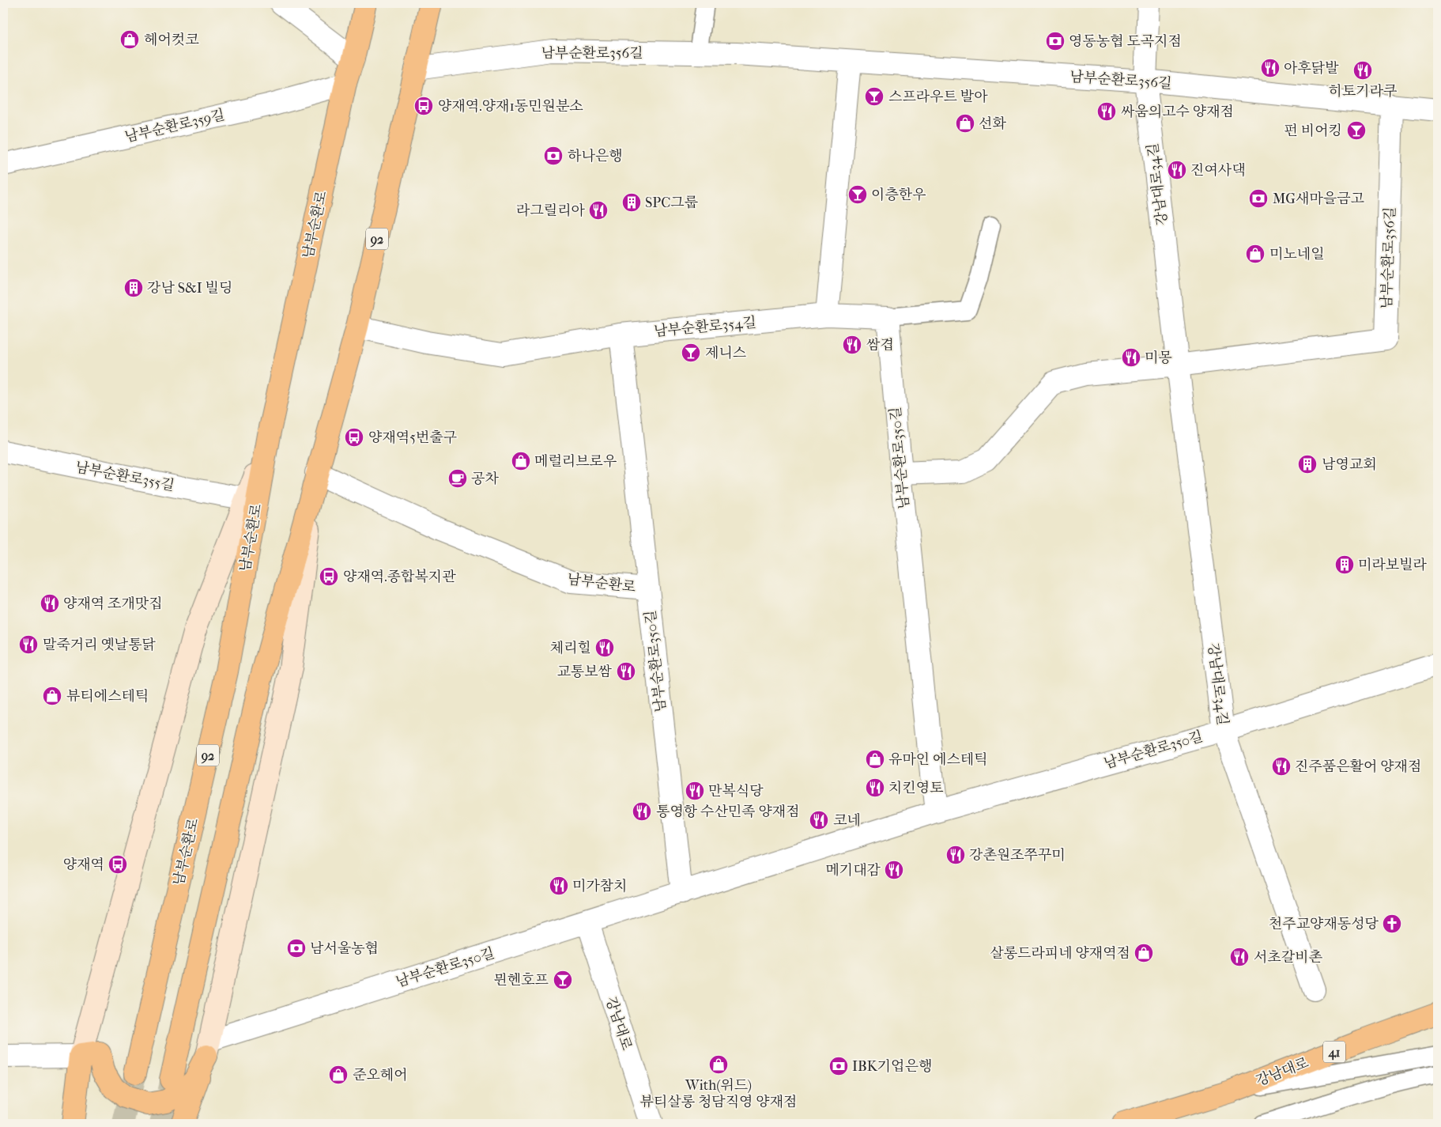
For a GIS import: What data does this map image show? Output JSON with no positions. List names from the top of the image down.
{
  "streets": {
    "main road": [
      "남부순환로",
      "92",
      "강남대로",
      "41"
    ],
    "street": [
      "남부순환로356길",
      "남부순환로359길",
      "강남대로34길",
      "남부순환로354길",
      "남부순환로350길",
      "남부순환로355길"
    ]
  },
  "crossings": [
    ["남부순환로356길", "강남대로34길"],
    ["남부순환로356길", "92"],
    ["남부순환로359길", "남부순환로"],
    ["강남대로34길", "남부순환로350길"],
    ["남부순환로", "92"],
    ["남부순환로", "남부순환로350길"],
    ["92", "남부순환로354길"],
    ["남부순환로354길", "남부순환로350길"],
    ["남부순환로350길", "강남대로"]
  ],
  "places": {
    "shop": [
      "헤어컷코",
      "선화",
      "미노네일",
      "메럴리브로우",
      "뷰티에스테틱",
      "유마인 에스테틱",
      "살롱드라피네 양재역점",
      "With(위드) 뷰티살롱 청담직영 양재점",
      "준오헤어"
    ],
    "bank": [
      "영동농협 도곡지점",
      "하나은행",
      "MG새마을금고",
      "남서울농협",
      "IBK기업은행"
    ],
    "restaurant": [
      "아후닭발",
      "히토기라쿠",
      "싸움의고수 양재점",
      "진여사댁",
      "라그릴리아",
      "쌈겹",
      "미몽",
      "양재역 조개맛집",
      "말죽거리 옛날통닭",
      "체리힐",
      "교통보쌈",
      "진주품은활어 양재점",
      "치킨영토",
      "만복식당",
      "통영항 수산민족 양재점",
      "코네",
      "강촌원조쭈꾸미",
      "메기대감",
      "미가참치",
      "서초갈비촌"
    ],
    "bar": [
      "스프라우트 발아",
      "펀 비어킹",
      "이층한우",
      "제니스",
      "뮌헨호프"
    ],
    "bus stop": [
      "양재역.양재1동민원분소",
      "양재역5번출구",
      "양재역.종합복지관",
      "양재역"
    ],
    "building": [
      "SPC그룹",
      "강남 S&I 빌딩",
      "남영교회",
      "미라보빌라"
    ],
    "cafe": ["공차"],
    "church": ["천주교양재동성당"]
  }
}
